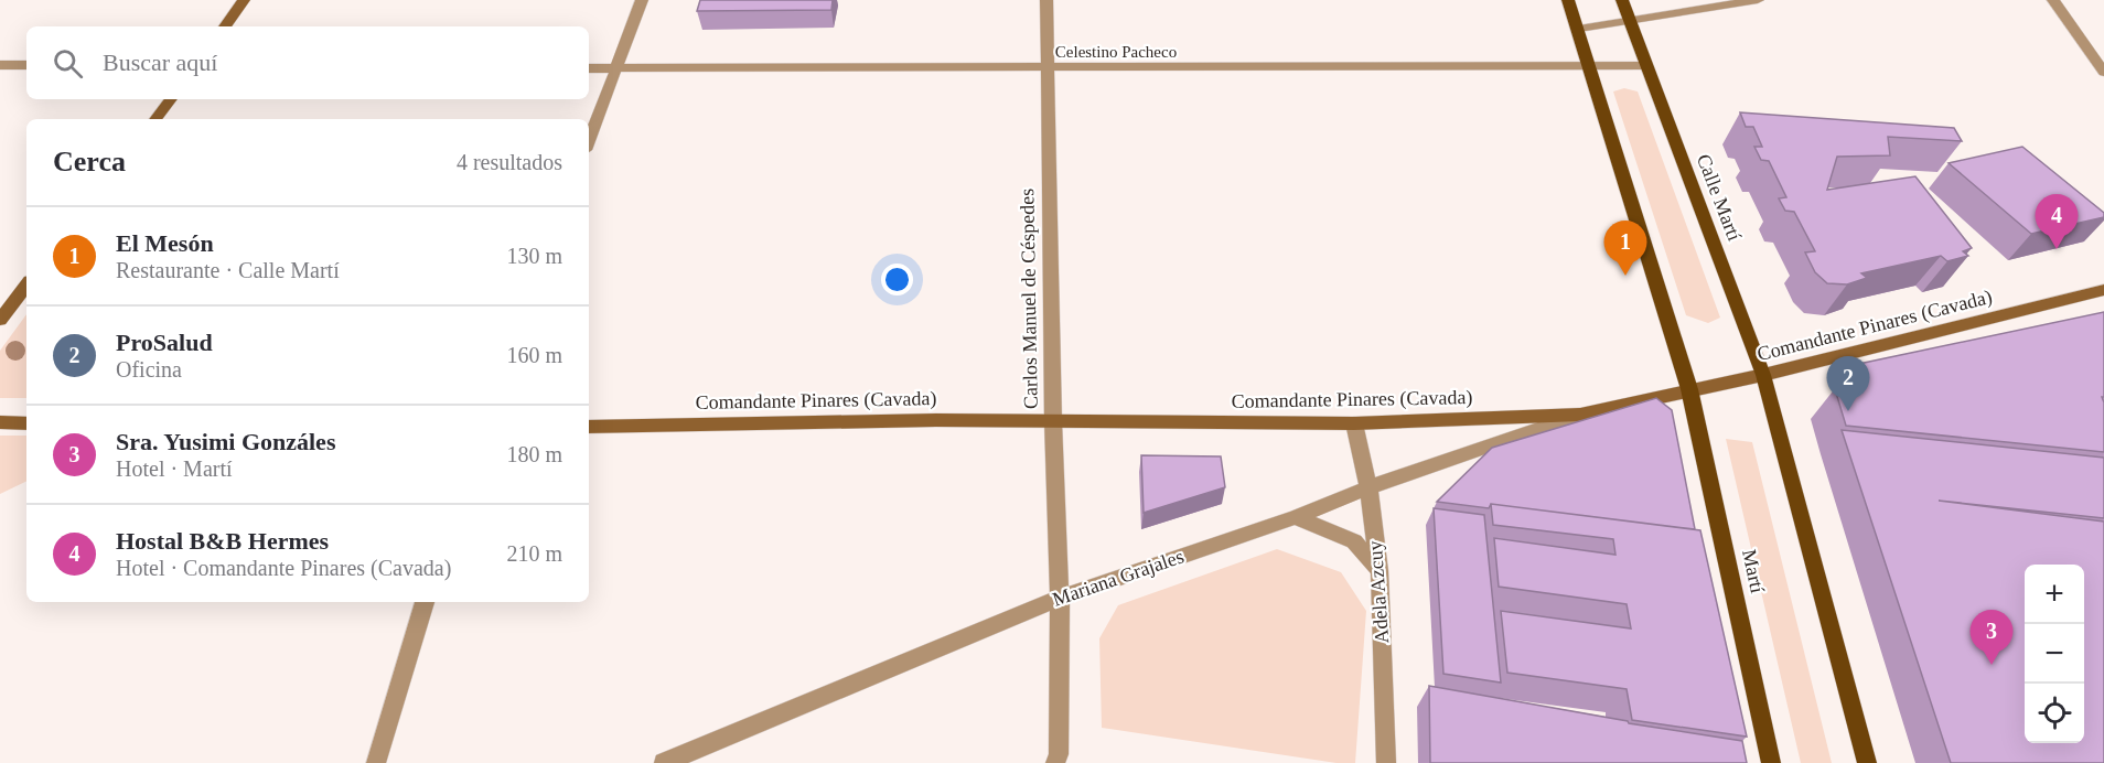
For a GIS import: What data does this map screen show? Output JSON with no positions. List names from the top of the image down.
{
  "streets": {
    "main road": ["Calle Martí", "Comandante Pinares (Cavada)", "Martí"],
    "street": [
      "Celestino Pacheco",
      "Carlos Manuel de Céspedes",
      "Mariana Grajales",
      "Adela Azcuy"
    ]
  },
  "crossings": [
    ["Celestino Pacheco", "Calle Martí"],
    ["Celestino Pacheco", "Carlos Manuel de Céspedes"],
    ["Calle Martí", "Comandante Pinares (Cavada)"],
    ["Carlos Manuel de Céspedes", "Comandante Pinares (Cavada)"],
    ["Carlos Manuel de Céspedes", "Mariana Grajales"],
    ["Comandante Pinares (Cavada)", "Martí"],
    ["Comandante Pinares (Cavada)", "Mariana Grajales"],
    ["Comandante Pinares (Cavada)", "Adela Azcuy"],
    ["Mariana Grajales", "Adela Azcuy"]
  ],
  "page": {
    "search": "Buscar aquí",
    "heading": ["Cerca", "4 resultados"],
    "pins": [
      "4",
      "1",
      "2",
      "3"
    ],
    "list": [
      {
        "mark": "1",
        "name": "El Mesón",
        "note": "Restaurante · Calle Martí",
        "value": "130 m"
      },
      {
        "mark": "2",
        "name": "ProSalud",
        "note": "Oficina",
        "value": "160 m"
      },
      {
        "mark": "3",
        "name": "Sra. Yusimi Gonzáles",
        "note": "Hotel · Martí",
        "value": "180 m"
      },
      {
        "mark": "4",
        "name": "Hostal B&B Hermes",
        "note": "Hotel · Comandante Pinares (Cavada)",
        "value": "210 m"
      }
    ],
    "map_buttons": ["+", "−"]
  }
}
